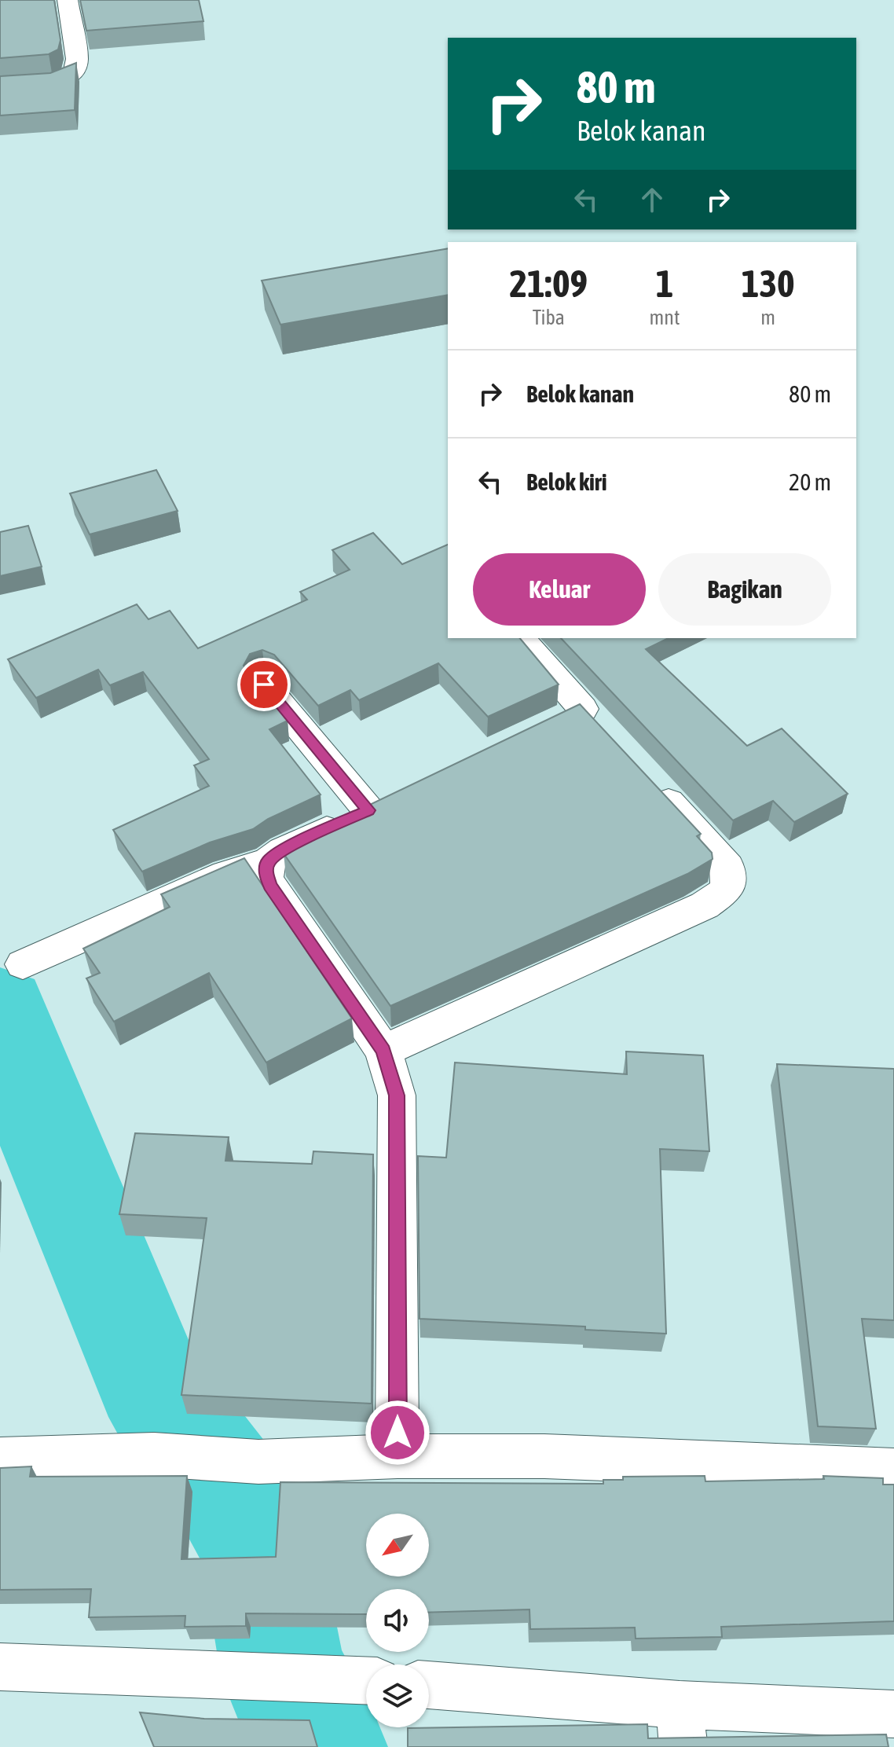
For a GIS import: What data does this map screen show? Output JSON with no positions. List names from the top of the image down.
{
  "north": "bottom left",
  "page": {
    "turn": ["80 m", "Belok kanan"],
    "eta": [
      "21:09",
      "Tiba",
      "1",
      "mnt",
      "130",
      "m"
    ],
    "list": [
      {
        "name": "Belok kanan",
        "value": "80 m"
      },
      {
        "name": "Belok kiri",
        "value": "20 m"
      }
    ],
    "buttons": ["Keluar", "Bagikan"]
  }
}
